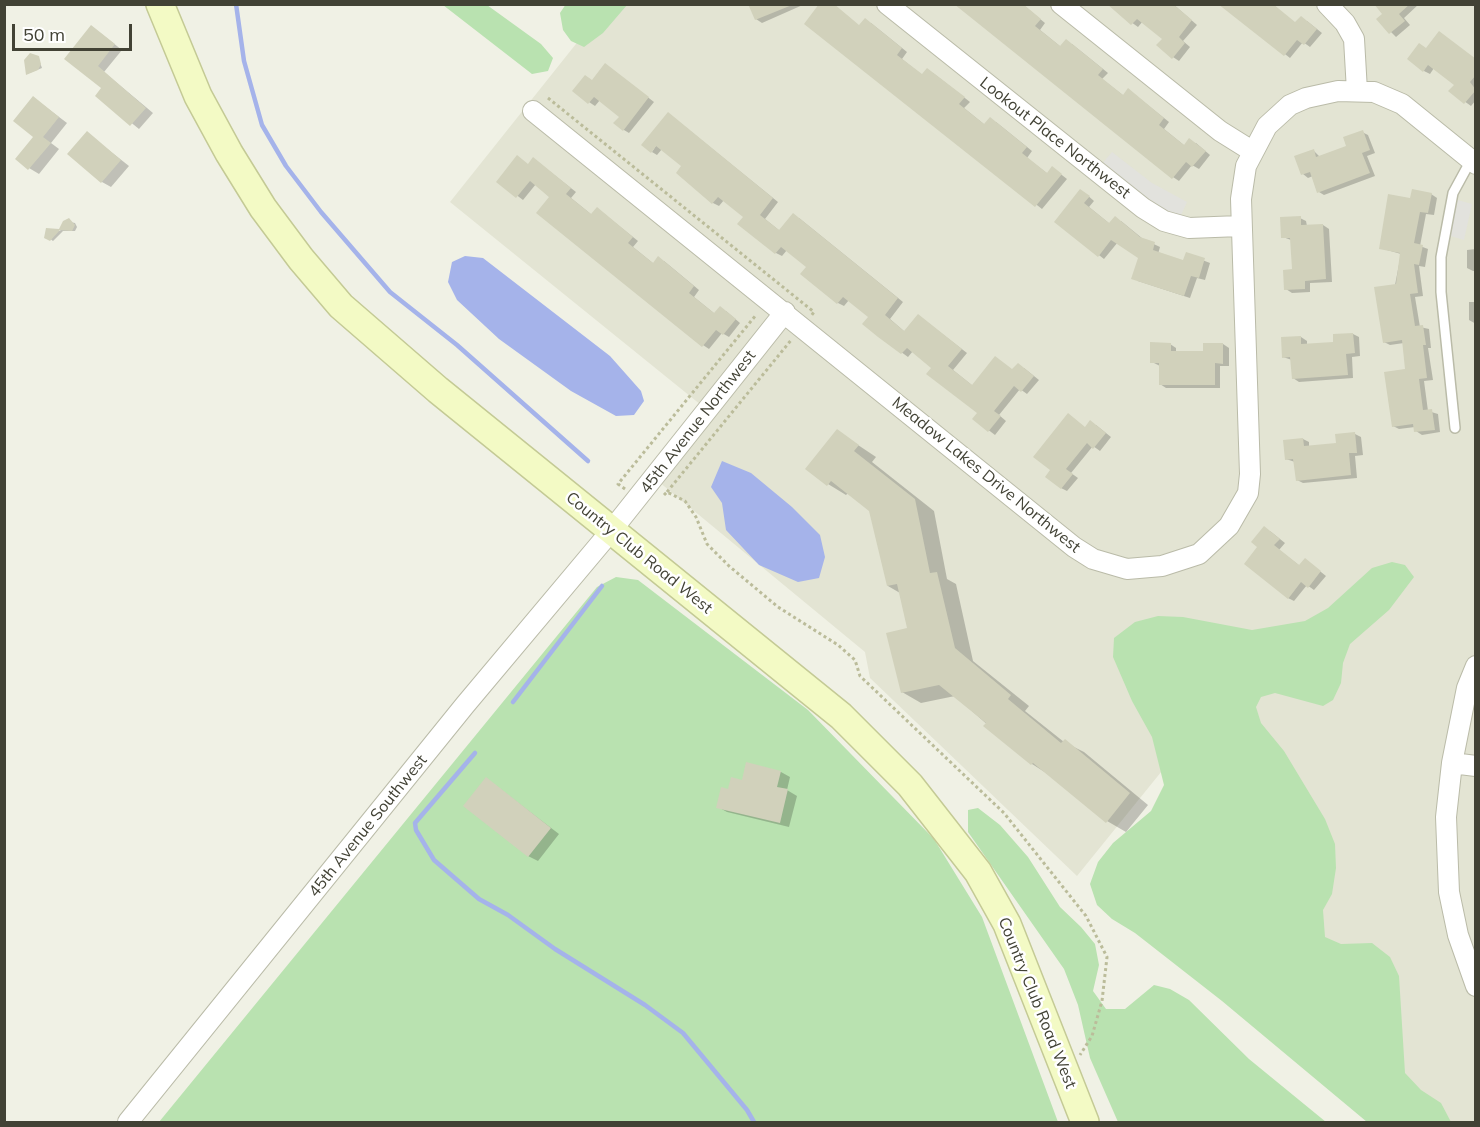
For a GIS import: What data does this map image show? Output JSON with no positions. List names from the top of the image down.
{
  "streets": {
    "main road": ["Country Club Road West"],
    "street": [
      "Lookout Place Northwest",
      "45th Avenue Northwest",
      "Meadow Lakes Drive Northwest",
      "45th Avenue Southwest"
    ]
  },
  "crossings": [
    ["Lookout Place Northwest", "Meadow Lakes Drive Northwest"],
    ["45th Avenue Northwest", "Meadow Lakes Drive Northwest"],
    ["45th Avenue Northwest", "Country Club Road West"],
    ["45th Avenue Northwest", "45th Avenue Southwest"],
    ["Country Club Road West", "45th Avenue Southwest"]
  ],
  "scale_bar": "50 m"
}
